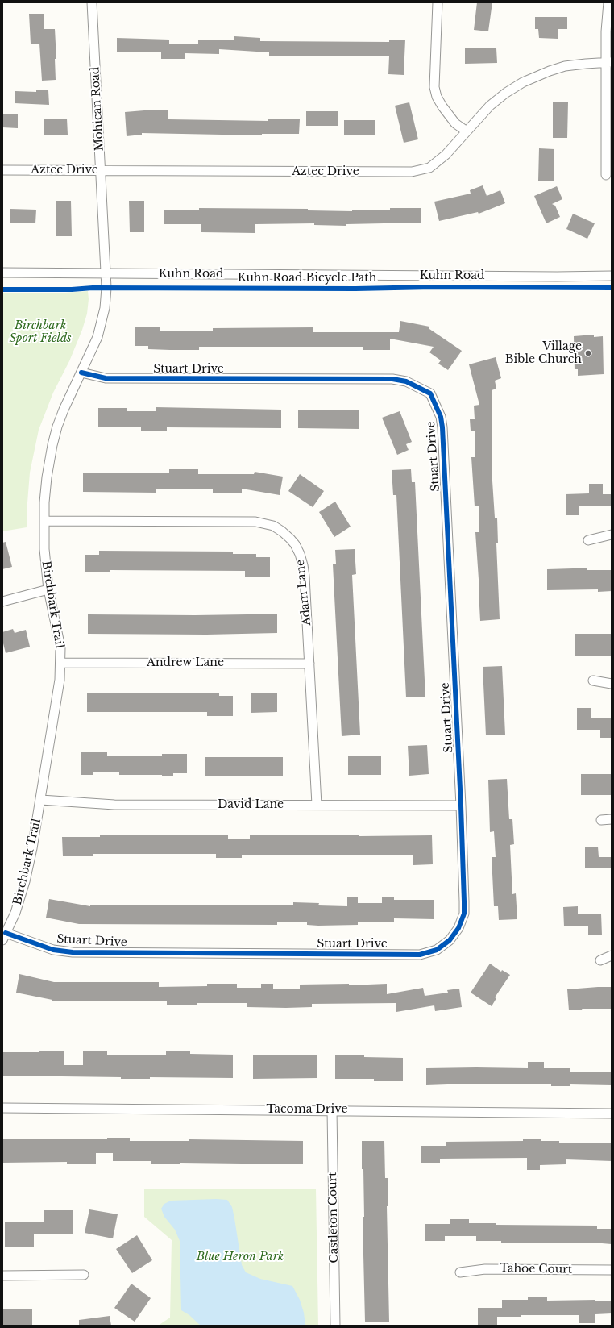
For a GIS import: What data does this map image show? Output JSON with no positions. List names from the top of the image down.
{
  "streets": {
    "street": [
      "Mohican Road",
      "Aztec Drive",
      "Kuhn Road",
      "Stuart Drive",
      "Adam Lane",
      "Birchbark Trail",
      "Andrew Lane",
      "David Lane",
      "Tacoma Drive",
      "Castleton Court",
      "Tahoe Court"
    ],
    "cycle path": ["Kuhn Road Bicycle Path"]
  },
  "crossings": [
    ["Mohican Road", "Aztec Drive"],
    ["Mohican Road", "Kuhn Road"],
    ["Mohican Road", "Birchbark Trail"],
    ["Kuhn Road", "Birchbark Trail"],
    ["Stuart Drive", "Birchbark Trail"],
    ["Stuart Drive", "David Lane"],
    ["Adam Lane", "Birchbark Trail"],
    ["Adam Lane", "Andrew Lane"],
    ["Adam Lane", "David Lane"],
    ["Birchbark Trail", "Andrew Lane"],
    ["Birchbark Trail", "David Lane"],
    ["Tacoma Drive", "Castleton Court"]
  ],
  "parks": ["Birchbark Sport Fields", "Blue Heron Park"],
  "places": ["Village Bible Church"]
}
